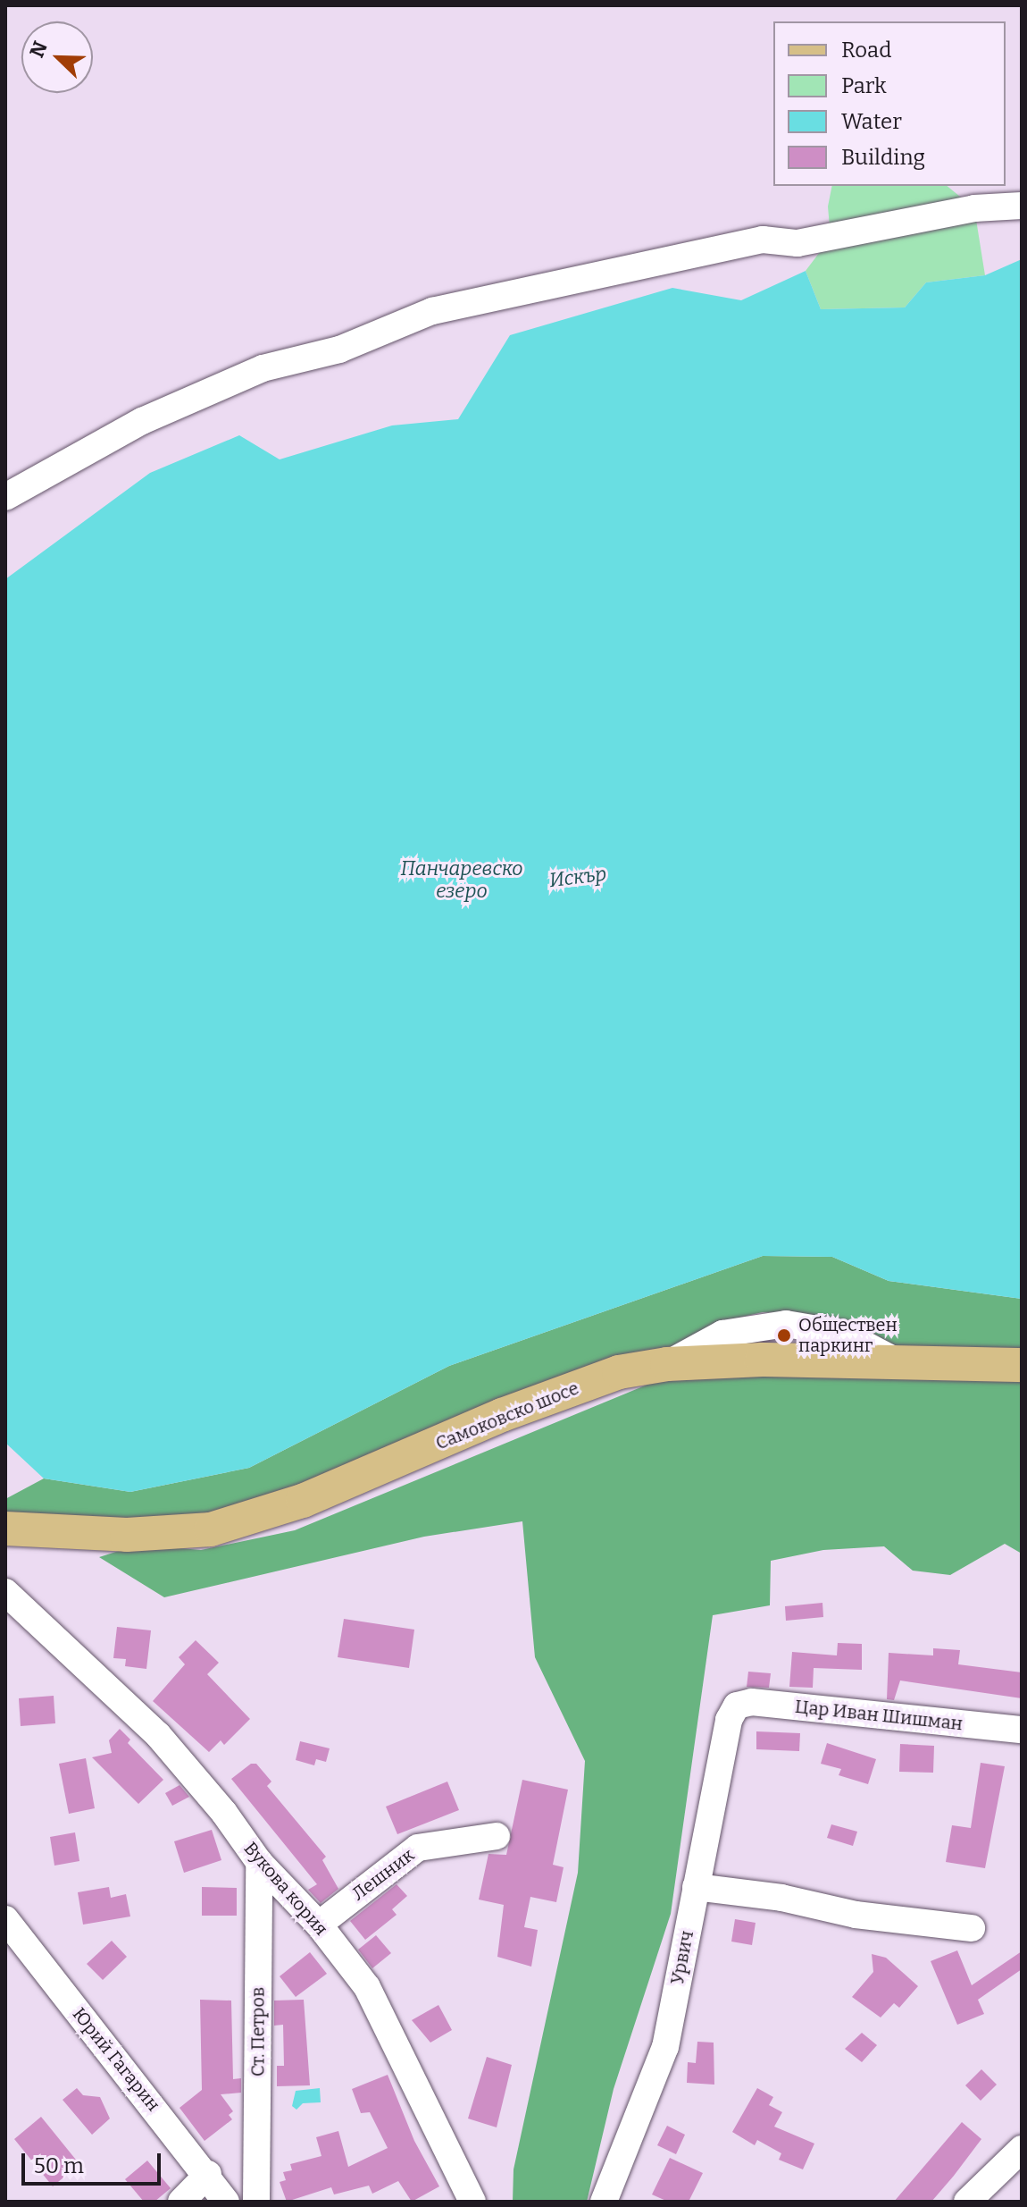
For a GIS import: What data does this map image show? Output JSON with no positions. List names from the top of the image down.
{
  "streets": {
    "main road": ["Самоковско шосе"],
    "street": [
      "Цар Иван Шишман",
      "Лешник",
      "Вукова кория",
      "Урвич",
      "Ст. Петров",
      "Юрий Гагарин"
    ]
  },
  "crossings": [
    ["Цар Иван Шишман", "Урвич"],
    ["Лешник", "Вукова кория"],
    ["Вукова кория", "Ст. Петров"]
  ],
  "water": ["Панчаревско езеро", "Искър"],
  "places": ["Обществен паркинг"],
  "legend": [
    "Road",
    "Park",
    "Water",
    "Building"
  ],
  "scale_bar": "50 m",
  "north": "top left"
}
